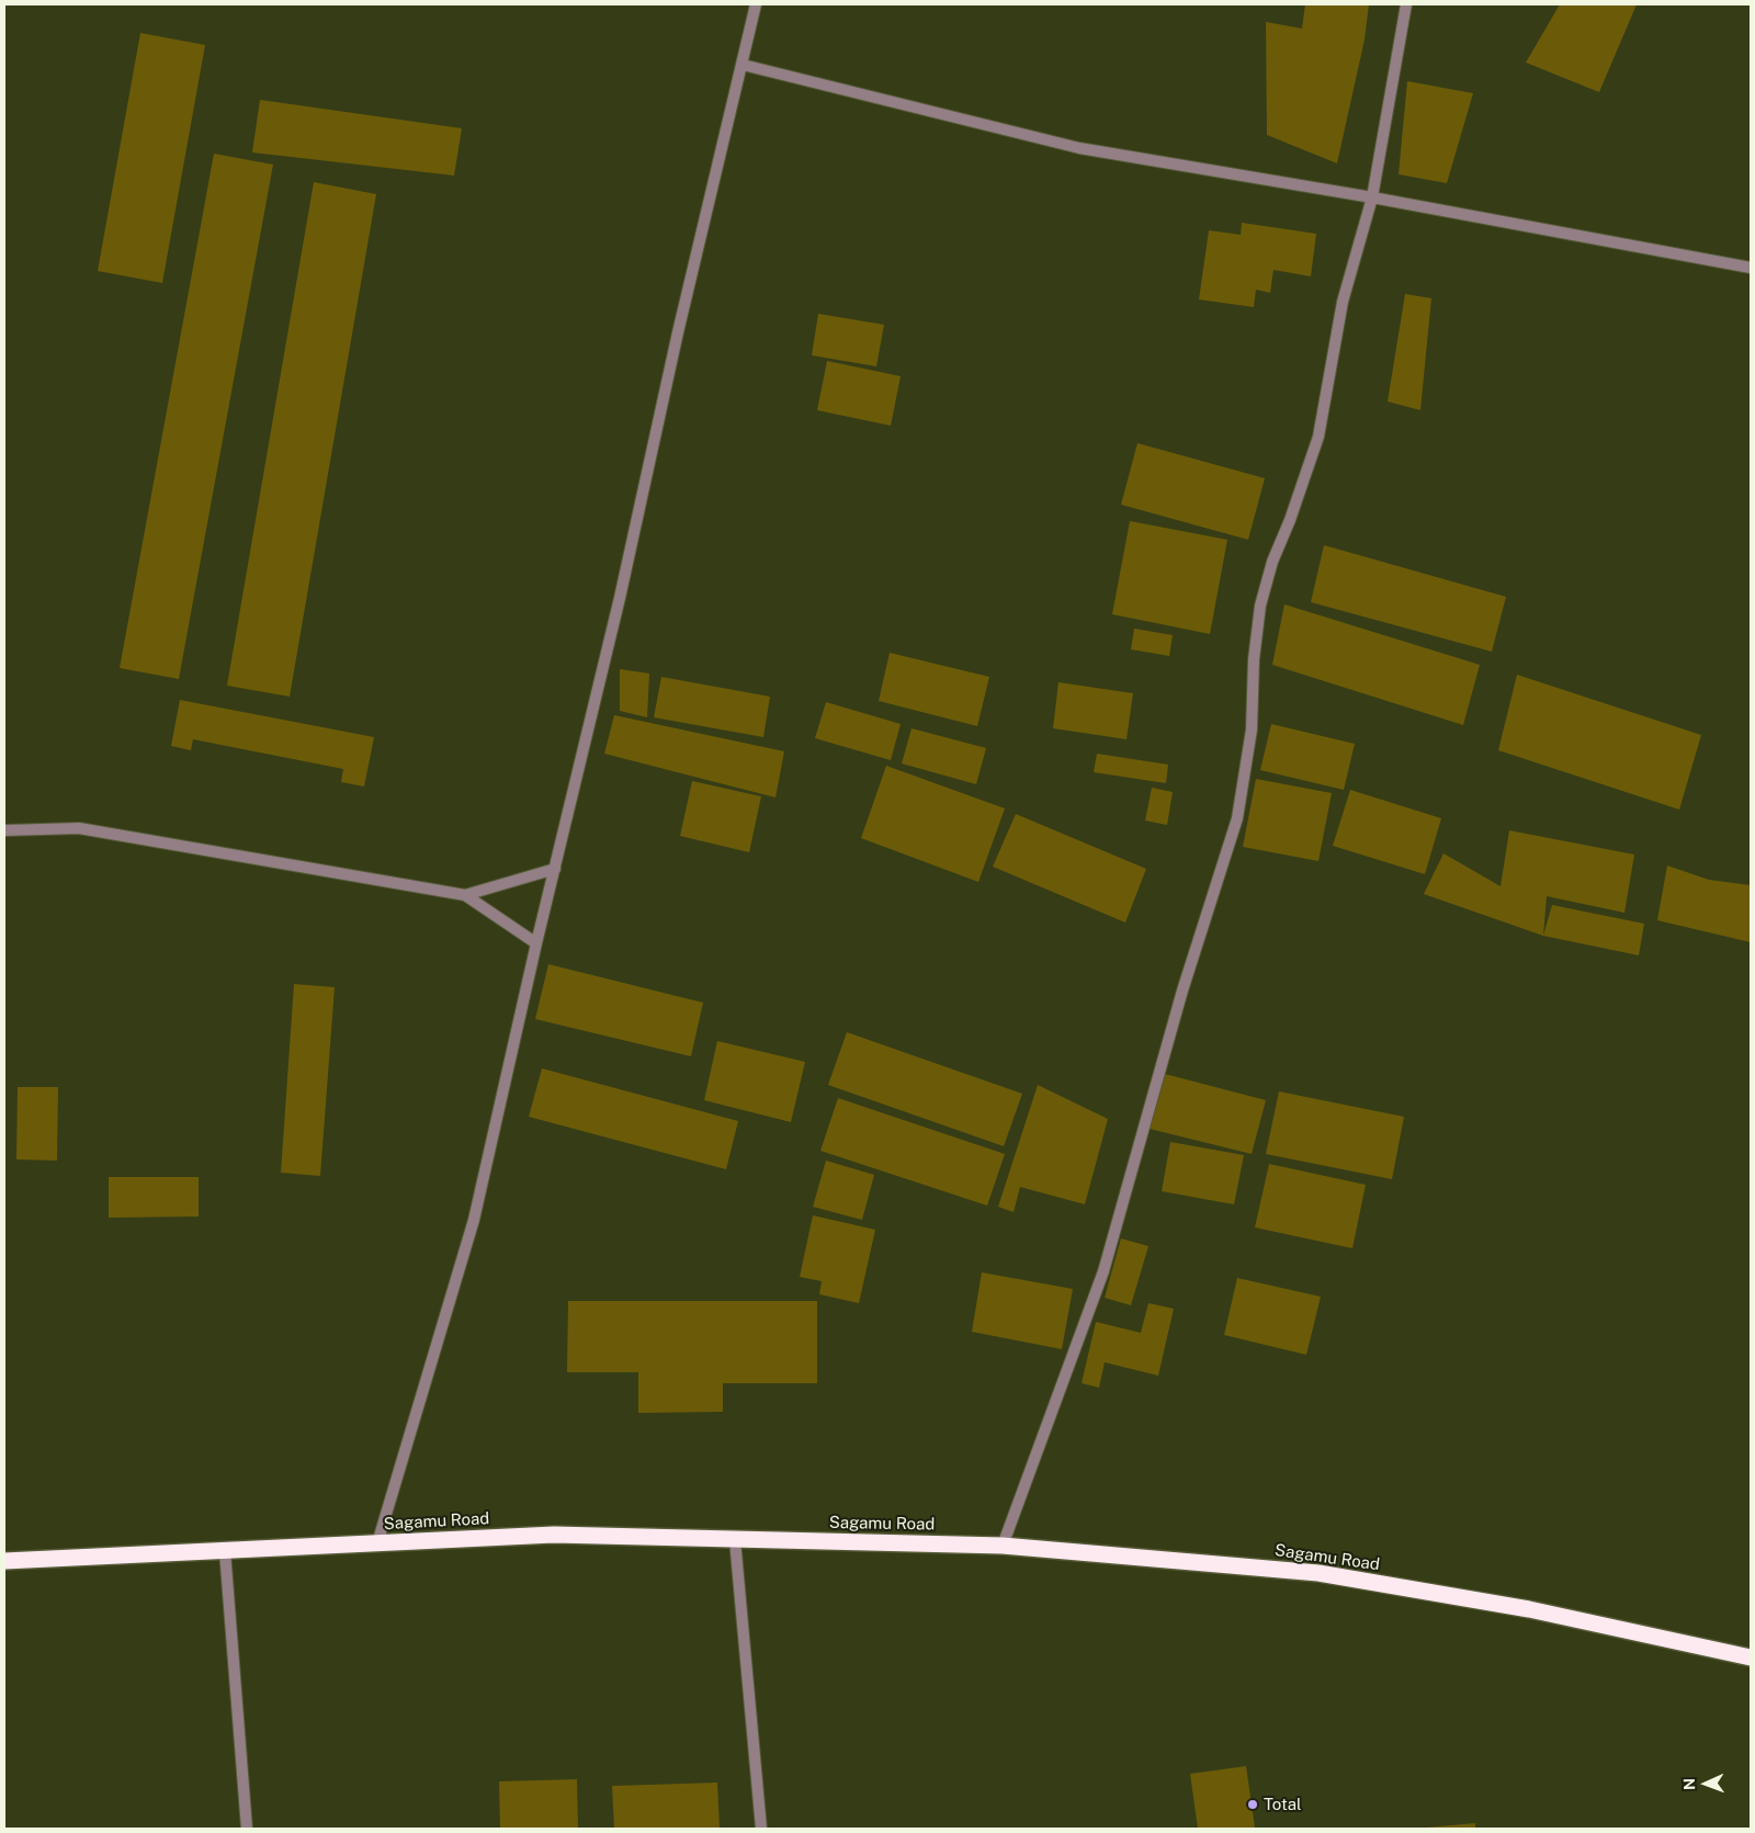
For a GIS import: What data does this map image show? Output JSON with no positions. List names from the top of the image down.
{
  "streets": {
    "highway": ["Sagamu Road"]
  },
  "places": ["Total"],
  "north": "left"
}
